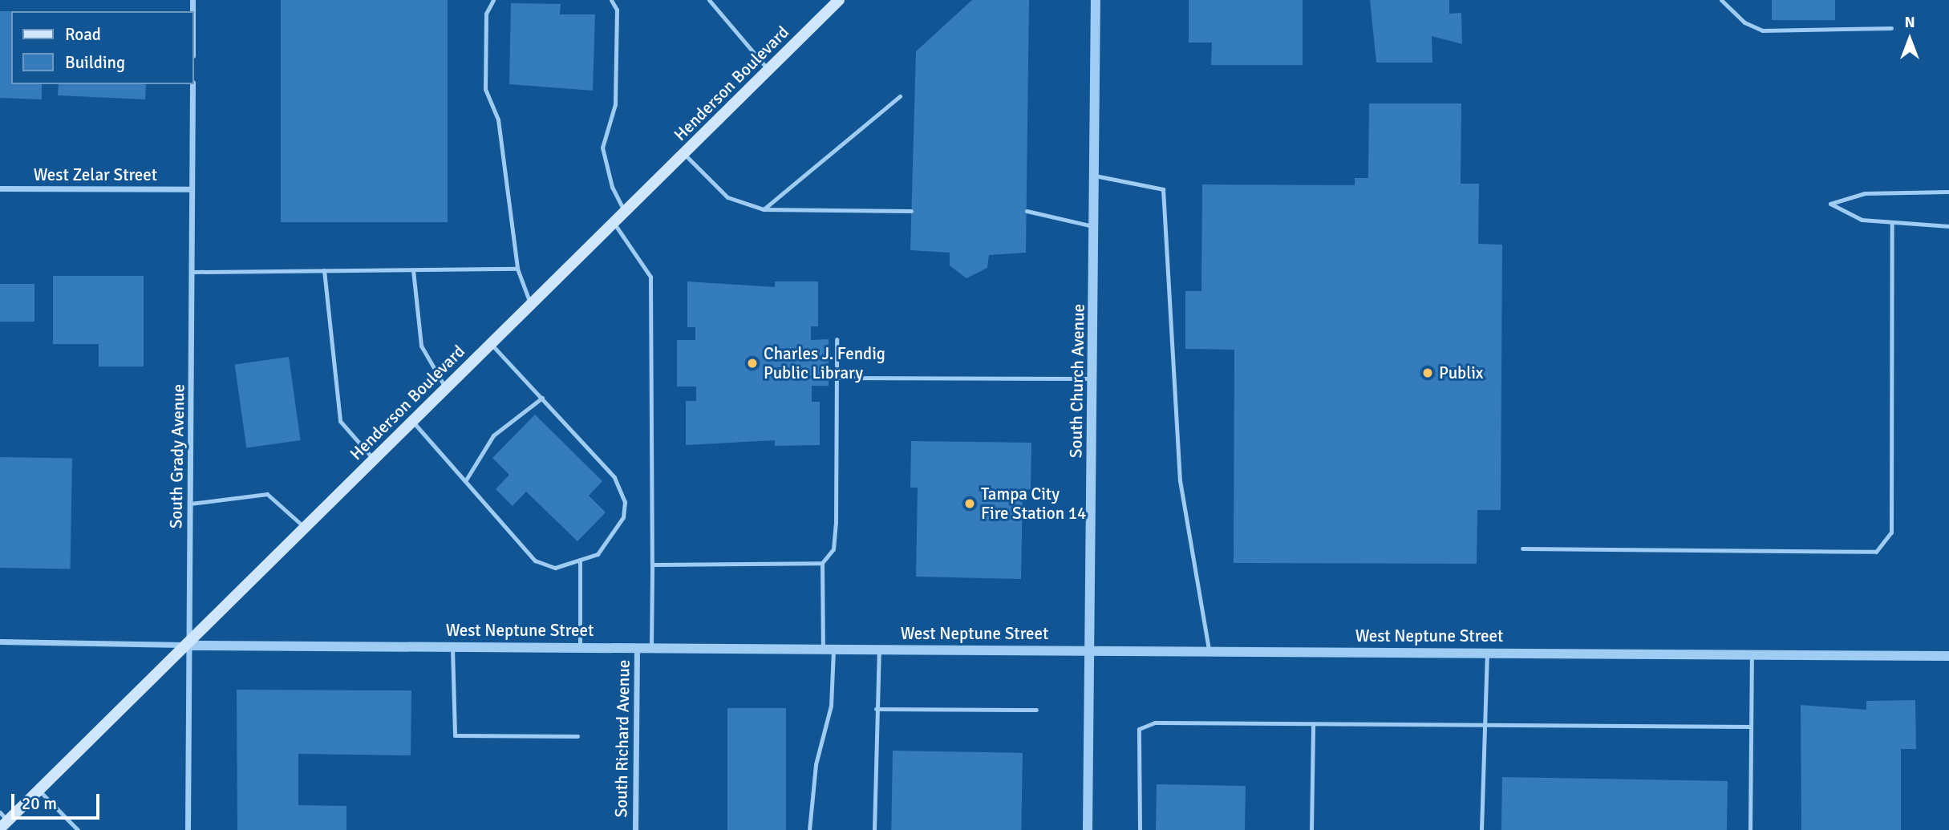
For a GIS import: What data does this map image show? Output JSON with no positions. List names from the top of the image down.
{
  "streets": {
    "main road": ["Henderson Boulevard"],
    "street": [
      "West Zelar Street",
      "South Church Avenue",
      "South Grady Avenue",
      "West Neptune Street",
      "South Richard Avenue"
    ]
  },
  "crossings": [
    ["Henderson Boulevard", "South Grady Avenue"],
    ["Henderson Boulevard", "West Neptune Street"],
    ["West Zelar Street", "South Grady Avenue"],
    ["South Church Avenue", "West Neptune Street"],
    ["South Grady Avenue", "West Neptune Street"],
    ["West Neptune Street", "South Richard Avenue"]
  ],
  "places": ["Charles J. Fendig Public Library", "Publix", "Tampa City Fire Station 14"],
  "legend": ["Road", "Building"],
  "scale_bar": "20 m",
  "north": "top"
}
